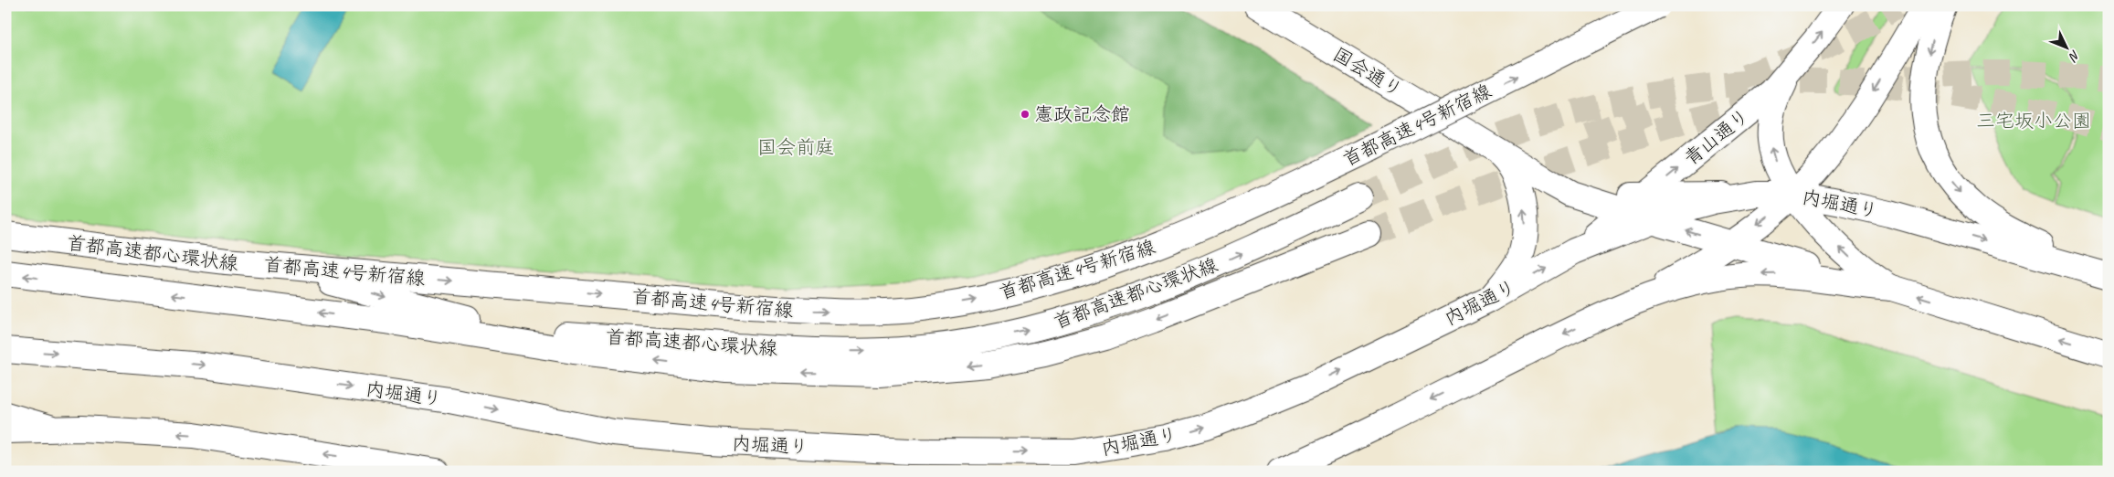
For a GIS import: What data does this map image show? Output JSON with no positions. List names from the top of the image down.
{
  "streets": {
    "main road": [
      "国会通り",
      "首都高速4号新宿線",
      "青山通り",
      "内堀通り",
      "首都高速都心環状線"
    ]
  },
  "crossings": [
    ["国会通り", "青山通り"],
    ["国会通り", "内堀通り"],
    ["首都高速4号新宿線", "首都高速都心環状線"],
    ["青山通り", "内堀通り"]
  ],
  "one_way": ["首都高速4号新宿線"],
  "parks": ["三宅坂小公園", "国会前庭"],
  "places": ["憲政記念館"],
  "north": "bottom right"
}
